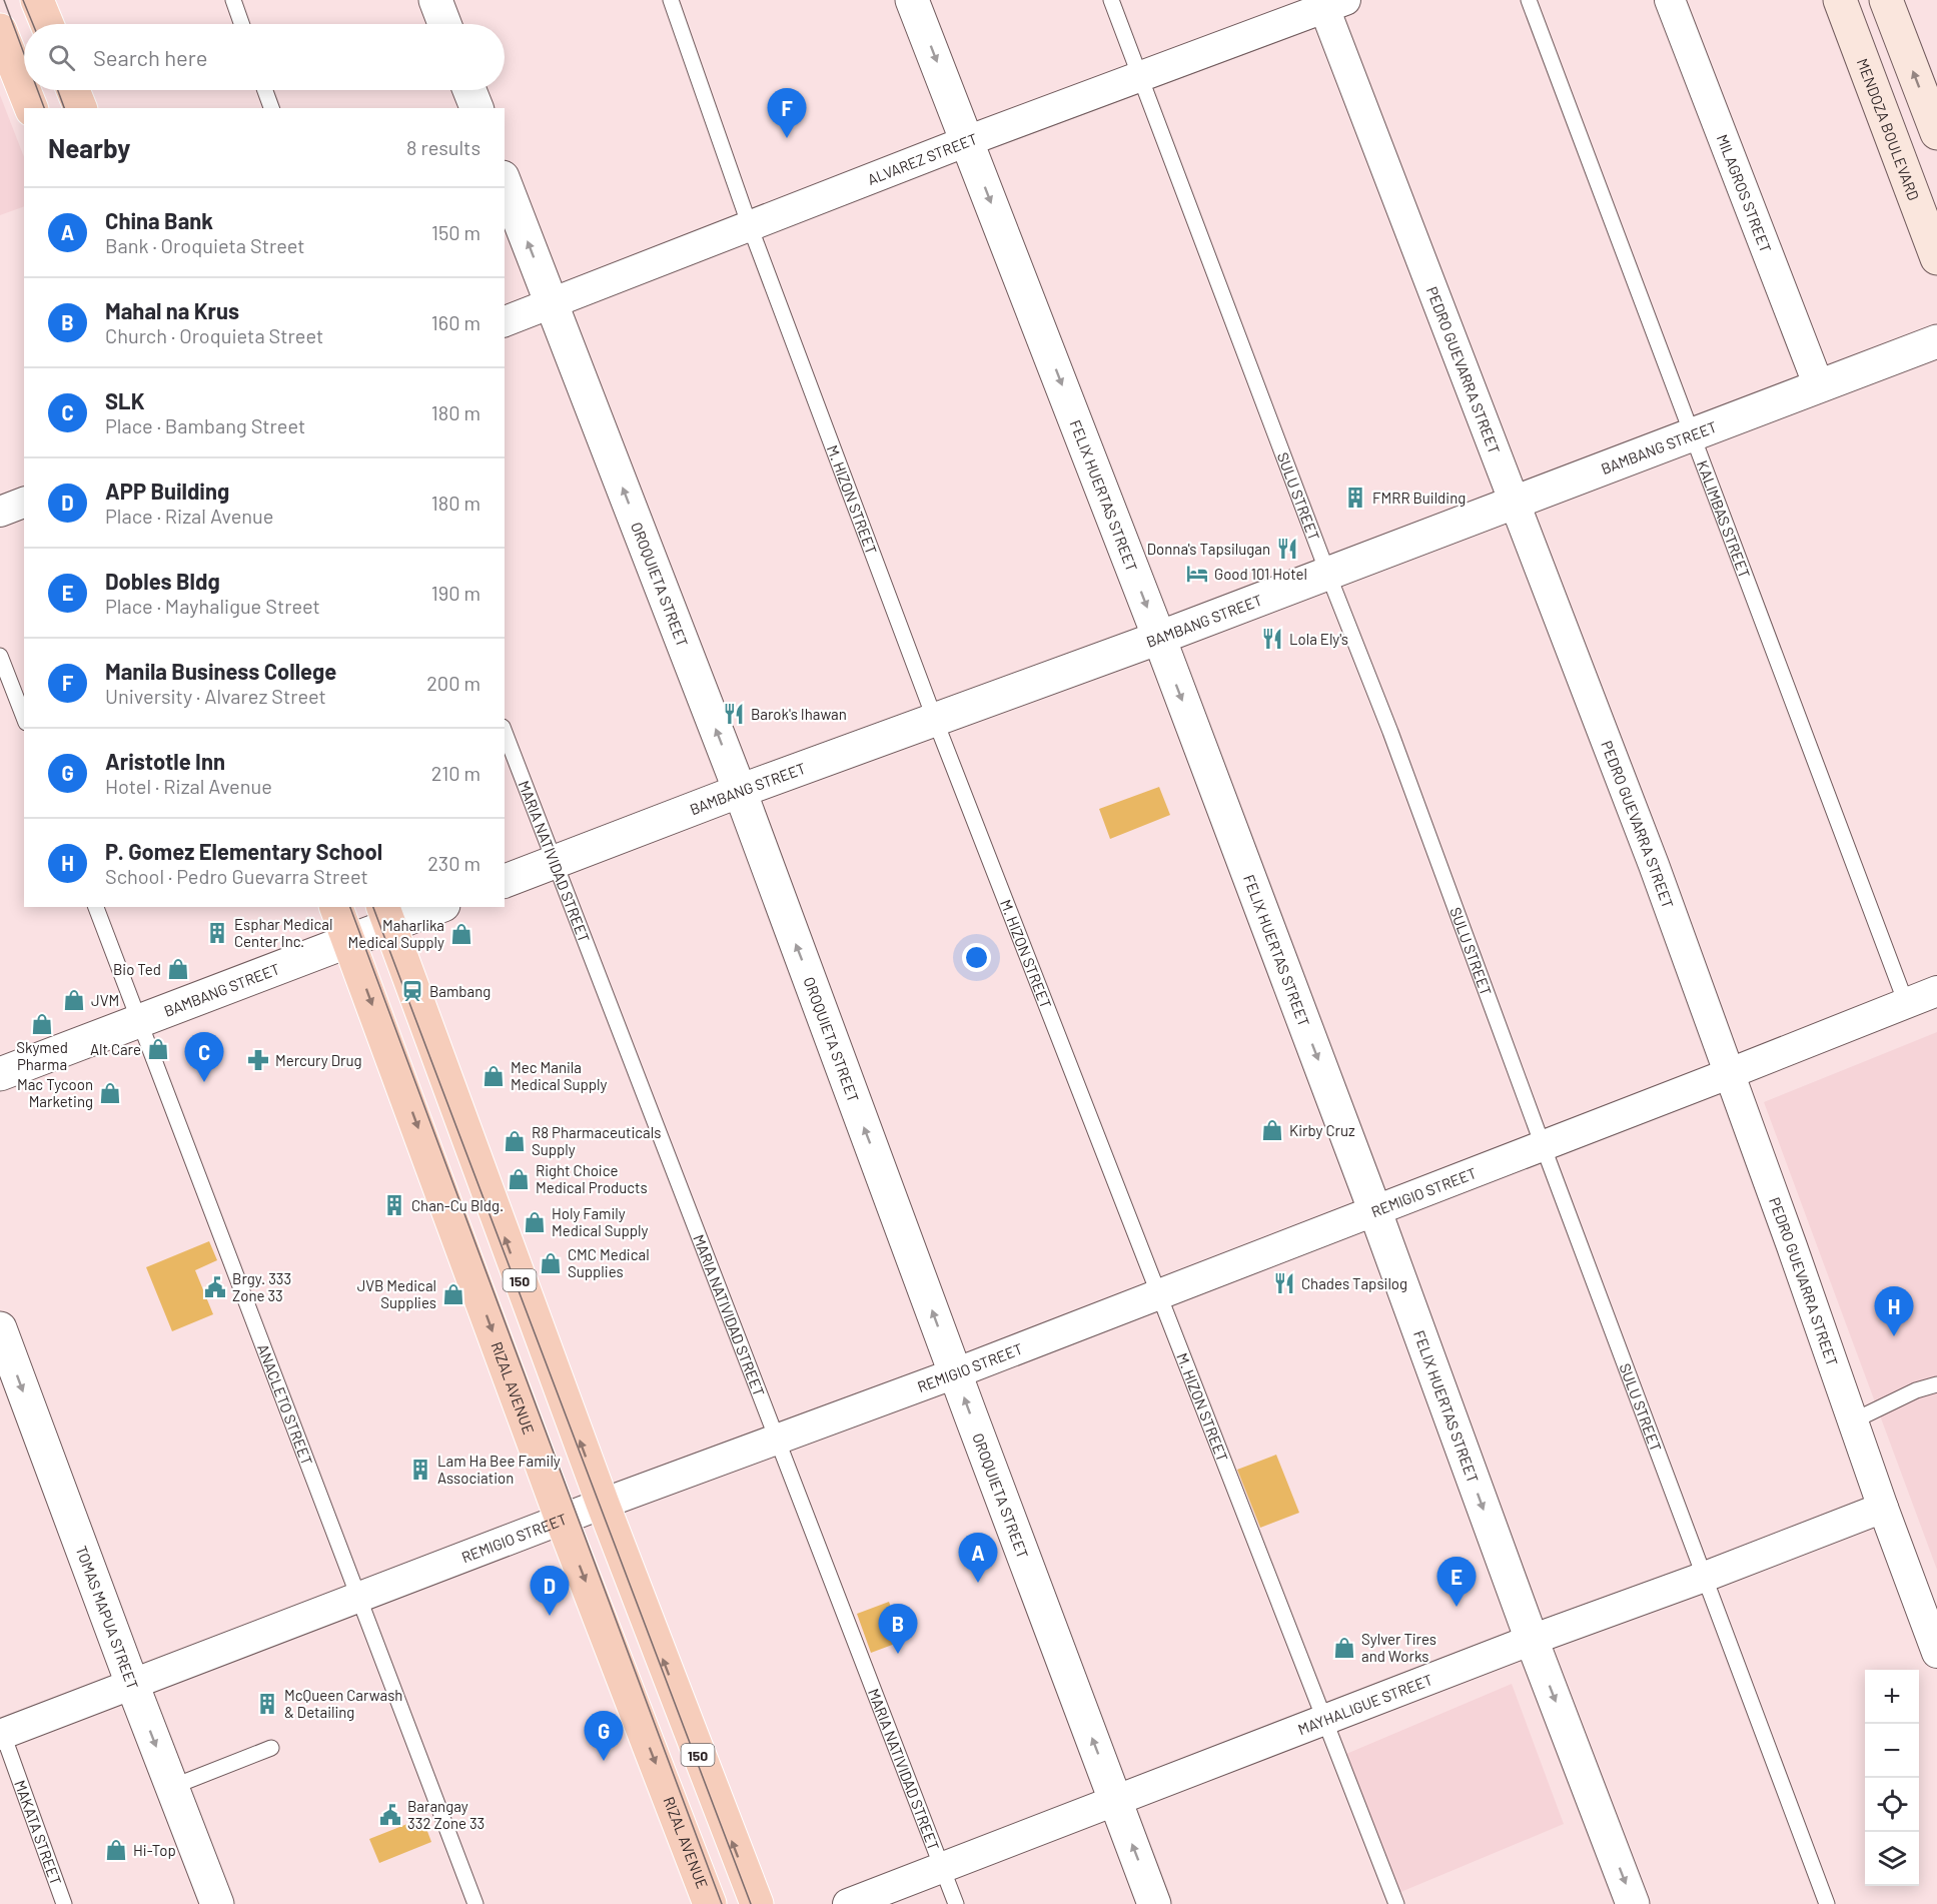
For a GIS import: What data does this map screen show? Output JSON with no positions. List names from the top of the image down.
{
  "streets": {
    "main road": ["MENDOZA BOULEVARD", "150", "RIZAL AVENUE"],
    "street": [
      "ALVAREZ STREET",
      "MILAGROS STREET",
      "PEDRO GUEVARRA STREET",
      "BAMBANG STREET",
      "FELIX HUERTAS STREET",
      "OROQUIETA STREET",
      "REMIGIO STREET",
      "TOMAS MAPUA STREET",
      "MAYHALIGUE STREET"
    ],
    "lane": [
      "SULU STREET",
      "M. HIZON STREET",
      "KALIMBAS STREET",
      "MARIA NATIVIDAD STREET",
      "ANACLETO STREET",
      "MAKATA STREET"
    ]
  },
  "crossings": [
    ["ALVAREZ STREET", "PEDRO GUEVARRA STREET"],
    ["ALVAREZ STREET", "FELIX HUERTAS STREET"],
    ["ALVAREZ STREET", "SULU STREET"],
    ["ALVAREZ STREET", "M. HIZON STREET"],
    ["ALVAREZ STREET", "OROQUIETA STREET"],
    ["MILAGROS STREET", "BAMBANG STREET"],
    ["PEDRO GUEVARRA STREET", "BAMBANG STREET"],
    ["PEDRO GUEVARRA STREET", "REMIGIO STREET"],
    ["PEDRO GUEVARRA STREET", "MAYHALIGUE STREET"],
    ["BAMBANG STREET", "FELIX HUERTAS STREET"],
    ["BAMBANG STREET", "SULU STREET"],
    ["BAMBANG STREET", "M. HIZON STREET"],
    ["BAMBANG STREET", "KALIMBAS STREET"],
    ["BAMBANG STREET", "OROQUIETA STREET"],
    ["BAMBANG STREET", "MARIA NATIVIDAD STREET"],
    ["BAMBANG STREET", "150"],
    ["BAMBANG STREET", "RIZAL AVENUE"],
    ["BAMBANG STREET", "ANACLETO STREET"],
    ["FELIX HUERTAS STREET", "REMIGIO STREET"],
    ["FELIX HUERTAS STREET", "MAYHALIGUE STREET"],
    ["SULU STREET", "REMIGIO STREET"],
    ["SULU STREET", "MAYHALIGUE STREET"],
    ["M. HIZON STREET", "REMIGIO STREET"],
    ["M. HIZON STREET", "MAYHALIGUE STREET"],
    ["KALIMBAS STREET", "REMIGIO STREET"],
    ["OROQUIETA STREET", "REMIGIO STREET"],
    ["OROQUIETA STREET", "MAYHALIGUE STREET"],
    ["MARIA NATIVIDAD STREET", "REMIGIO STREET"],
    ["MARIA NATIVIDAD STREET", "MAYHALIGUE STREET"],
    ["REMIGIO STREET", "150"],
    ["REMIGIO STREET", "RIZAL AVENUE"],
    ["REMIGIO STREET", "ANACLETO STREET"],
    ["REMIGIO STREET", "TOMAS MAPUA STREET"],
    ["REMIGIO STREET", "MAKATA STREET"]
  ],
  "one_way": ["FELIX HUERTAS STREET", "OROQUIETA STREET", "TOMAS MAPUA STREET"],
  "places": {
    "building": [
      "FMRR Building",
      "Esphar Medical Center Inc.",
      "Chan-Cu Bldg.",
      "Lam Ha Bee Family Association",
      "McQueen Carwash & Detailing"
    ],
    "restaurant": [
      "Donna's Tapsilugan",
      "Lola Ely's",
      "Barok's Ihawan",
      "Chades Tapsilog"
    ],
    "hotel": ["Good 101 Hotel"],
    "shop": [
      "Maharlika Medical Supply",
      "Bio Ted",
      "JVM",
      "Skymed Pharma",
      "Alt Care",
      "Mec Manila Medical Supply",
      "Mac Tycoon Marketing",
      "Kirby Cruz",
      "R8 Pharmaceuticals Supply",
      "Right Choice Medical Products",
      "Holy Family Medical Supply",
      "CMC Medical Supplies",
      "JVB Medical Supplies",
      "Sylver Tires and Works",
      "Hi-Top"
    ],
    "station": ["Bambang"],
    "pharmacy": ["Mercury Drug"],
    "public building": ["Brgy. 333 Zone 33", "Barangay 332 Zone 33"]
  },
  "page": {
    "search": "Search here",
    "pins": [
      "F",
      "C",
      "H",
      "A",
      "E",
      "D",
      "B",
      "G"
    ],
    "heading": ["Nearby", "8 results"],
    "list": [
      {
        "mark": "A",
        "name": "China Bank",
        "note": "Bank · Oroquieta Street",
        "value": "150 m"
      },
      {
        "mark": "B",
        "name": "Mahal na Krus",
        "note": "Church · Oroquieta Street",
        "value": "160 m"
      },
      {
        "mark": "C",
        "name": "SLK",
        "note": "Place · Bambang Street",
        "value": "180 m"
      },
      {
        "mark": "D",
        "name": "APP Building",
        "note": "Place · Rizal Avenue",
        "value": "180 m"
      },
      {
        "mark": "E",
        "name": "Dobles Bldg",
        "note": "Place · Mayhaligue Street",
        "value": "190 m"
      },
      {
        "mark": "F",
        "name": "Manila Business College",
        "note": "University · Alvarez Street",
        "value": "200 m"
      },
      {
        "mark": "G",
        "name": "Aristotle Inn",
        "note": "Hotel · Rizal Avenue",
        "value": "210 m"
      },
      {
        "mark": "H",
        "name": "P. Gomez Elementary School",
        "note": "School · Pedro Guevarra Street",
        "value": "230 m"
      }
    ],
    "map_buttons": ["+", "−"]
  }
}
